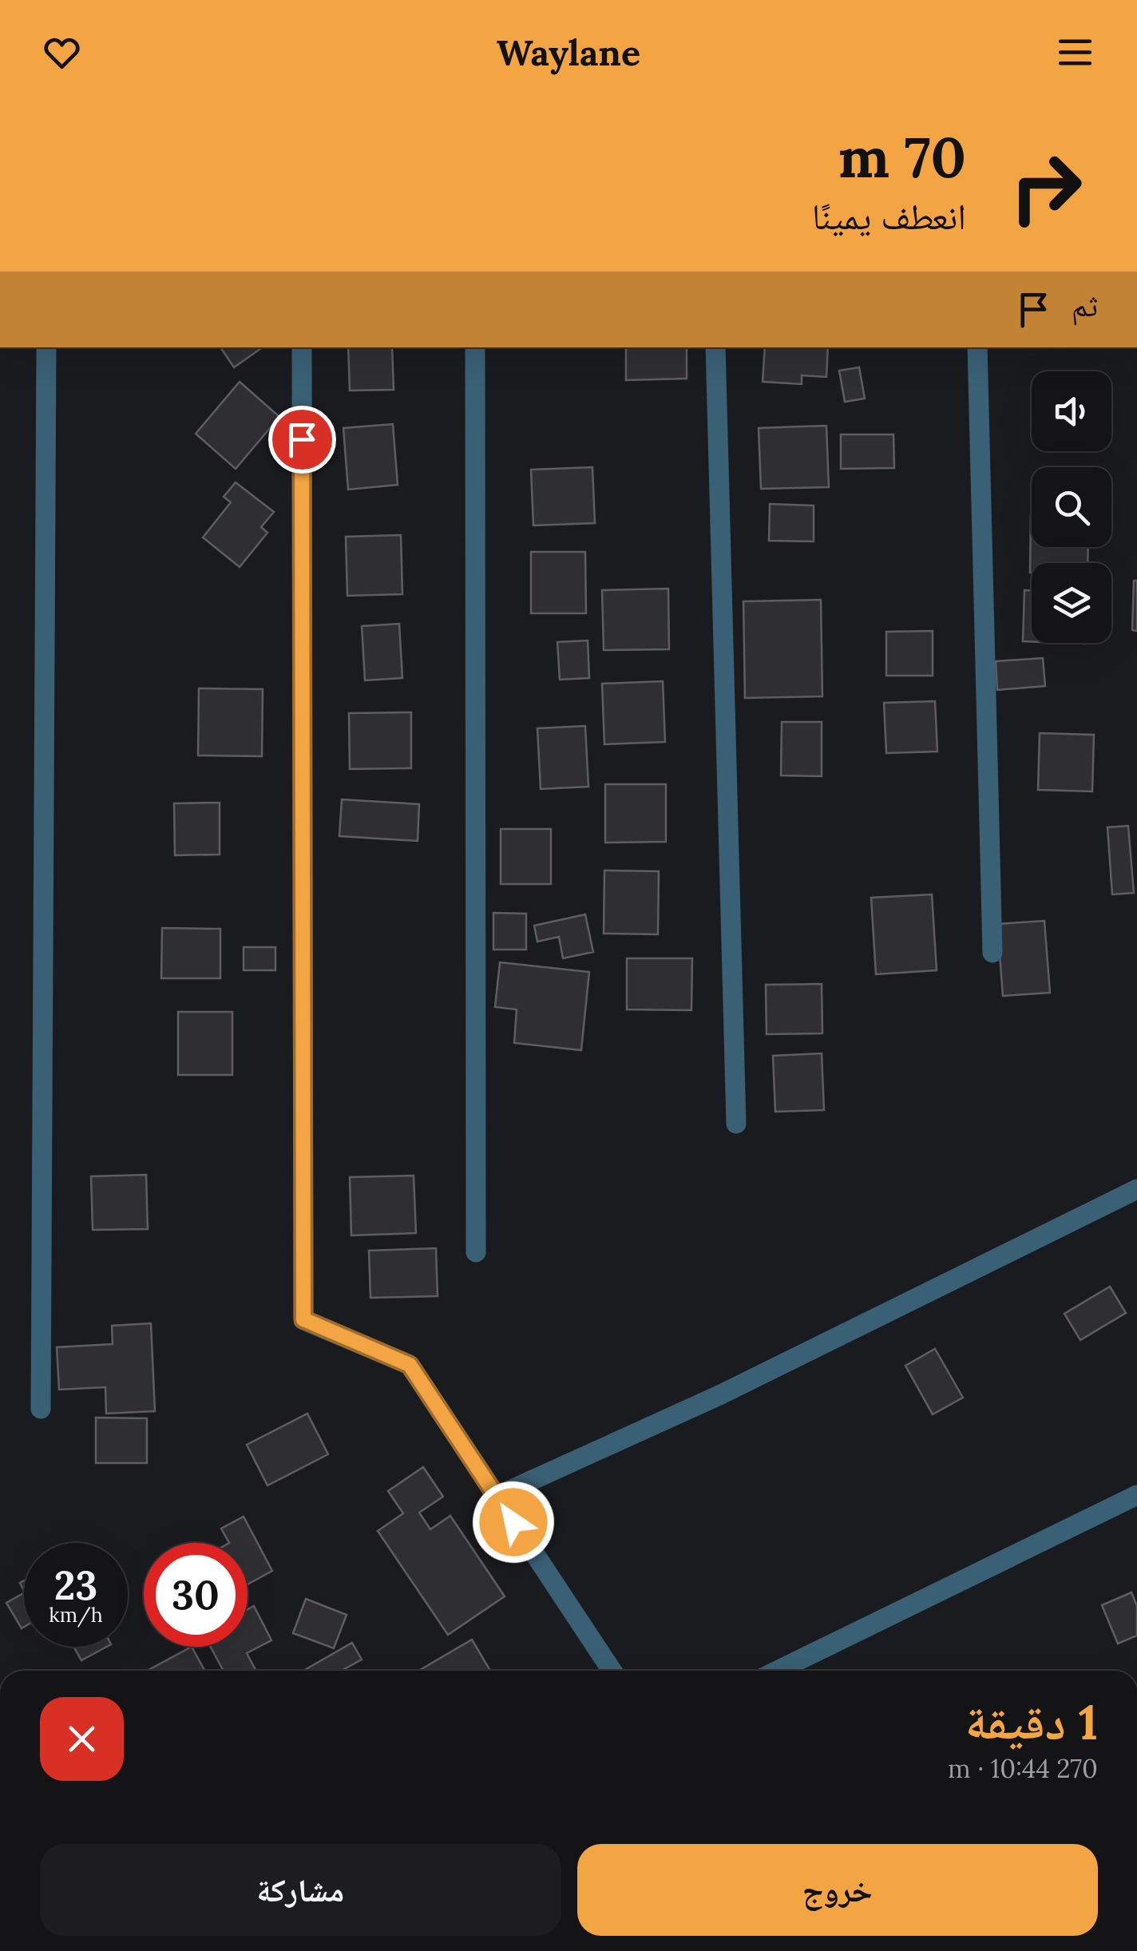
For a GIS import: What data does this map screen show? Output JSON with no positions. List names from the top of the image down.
{
  "page": {
    "header": "Waylane",
    "turn": ["70 m", "انعطف يمينًا"],
    "then": "ثم",
    "speed": "23 km/h",
    "limit": "30",
    "heading": ["1 دقيقة", "270 m · 10:44"],
    "buttons": ["خروج", "مشاركة"]
  }
}
